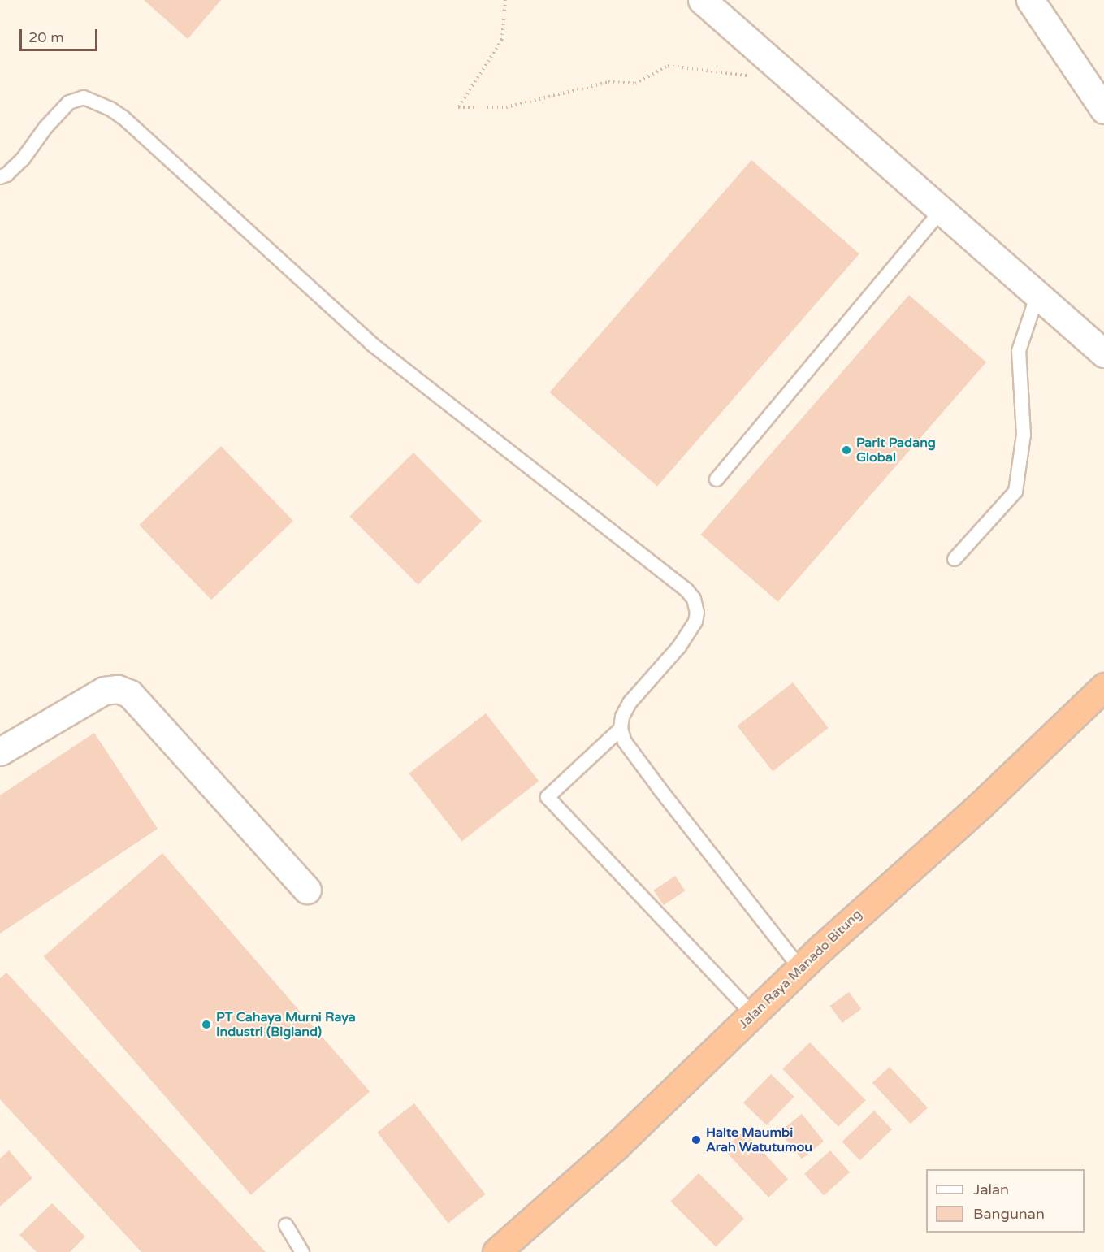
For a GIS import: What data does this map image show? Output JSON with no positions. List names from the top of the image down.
{
  "streets": {
    "highway": ["Jalan Raya Manado Bitung"]
  },
  "places": ["Parit Padang Global", "PT Cahaya Murni Raya Industri (Bigland)", "Halte Maumbi Arah Watutumou"],
  "legend": ["Jalan", "Bangunan"],
  "scale_bar": "20 m"
}
